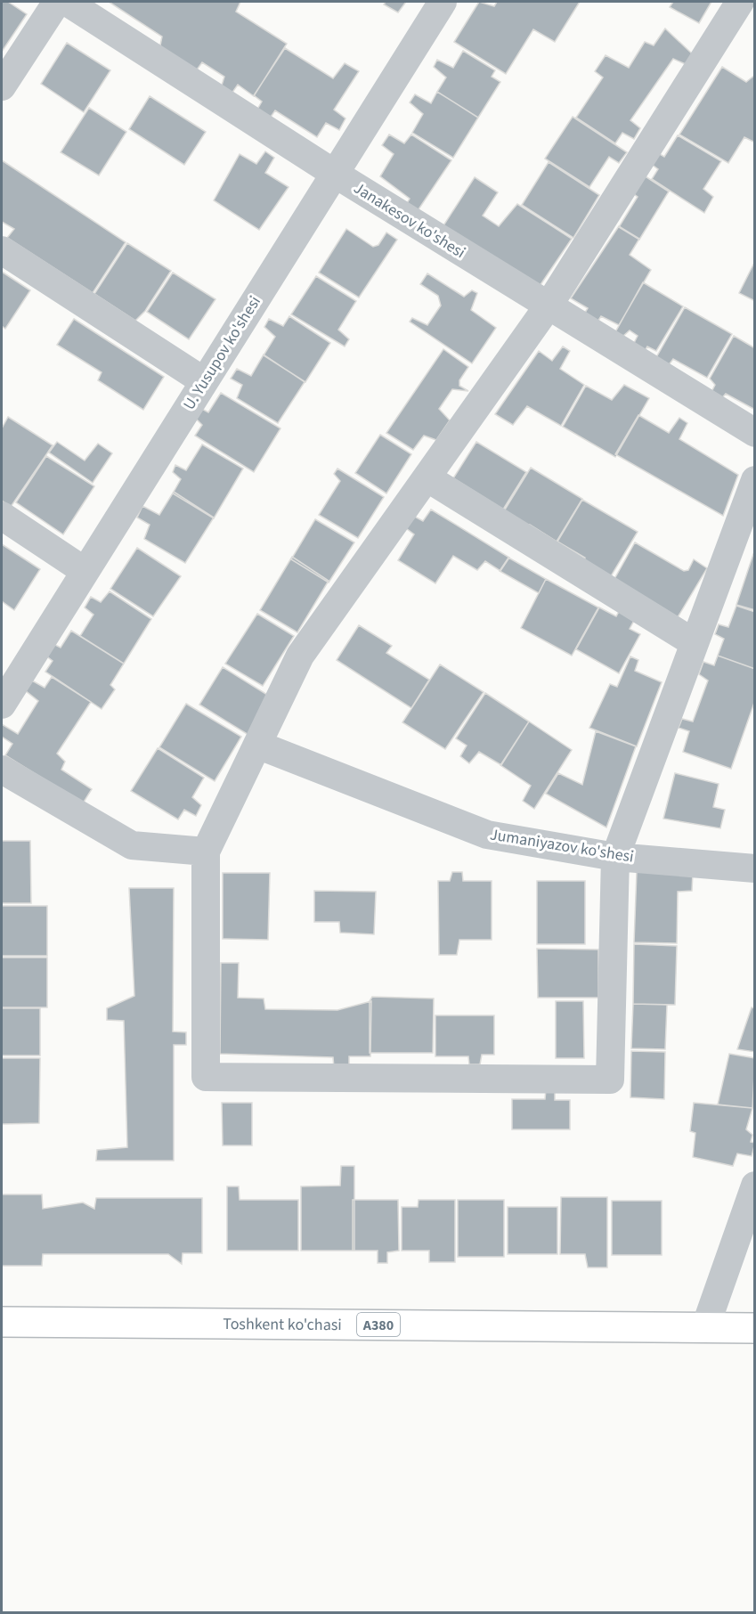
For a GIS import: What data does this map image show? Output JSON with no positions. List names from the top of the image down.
{
  "streets": {
    "highway": ["Toshkent ko'chasi", "A380"],
    "street": ["Janakesov ko'shesi", "U. Yusupov ko'shesi", "Jumaniyazov ko'shesi"]
  },
  "crossings": [
    ["Janakesov ko'shesi", "U. Yusupov ko'shesi"]
  ]
}
